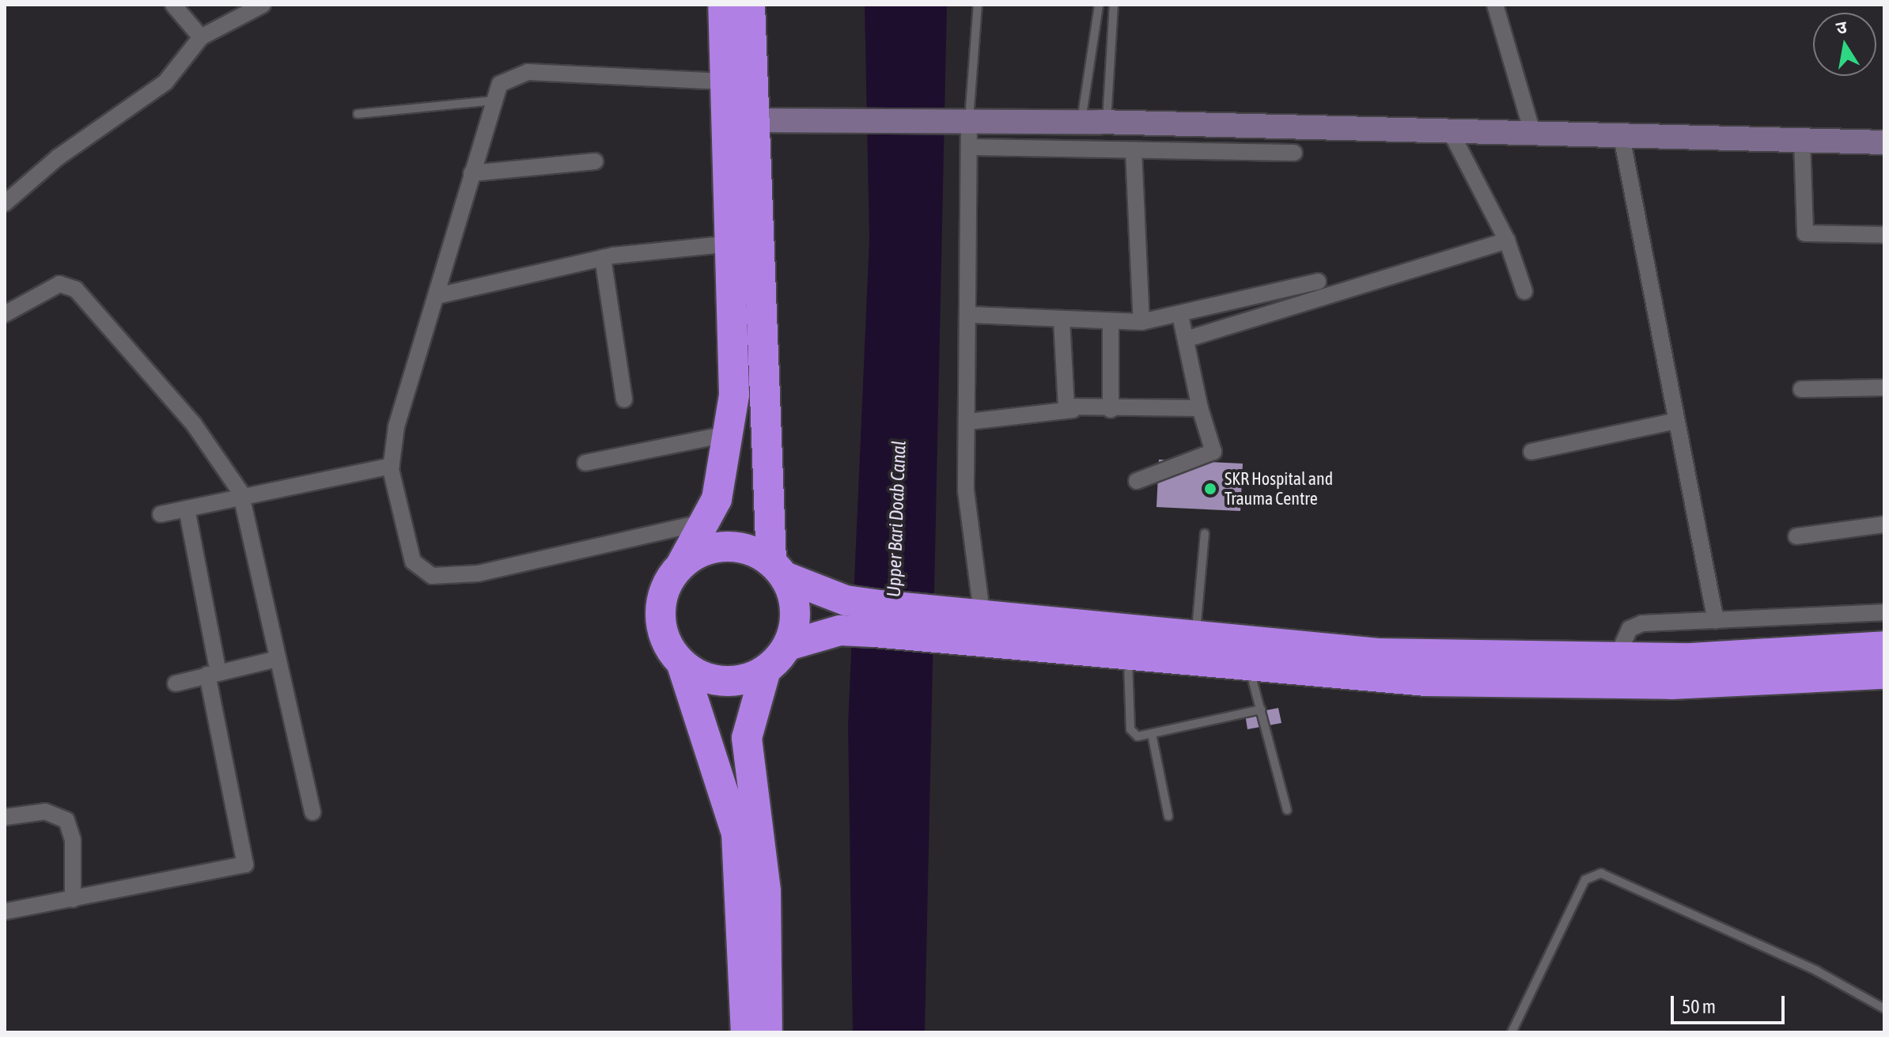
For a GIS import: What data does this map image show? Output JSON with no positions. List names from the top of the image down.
{
  "water": ["Upper Bari Doab Canal"],
  "places": ["SKR Hospital and Trauma Centre"],
  "scale_bar": "50 m",
  "north": "top"
}
